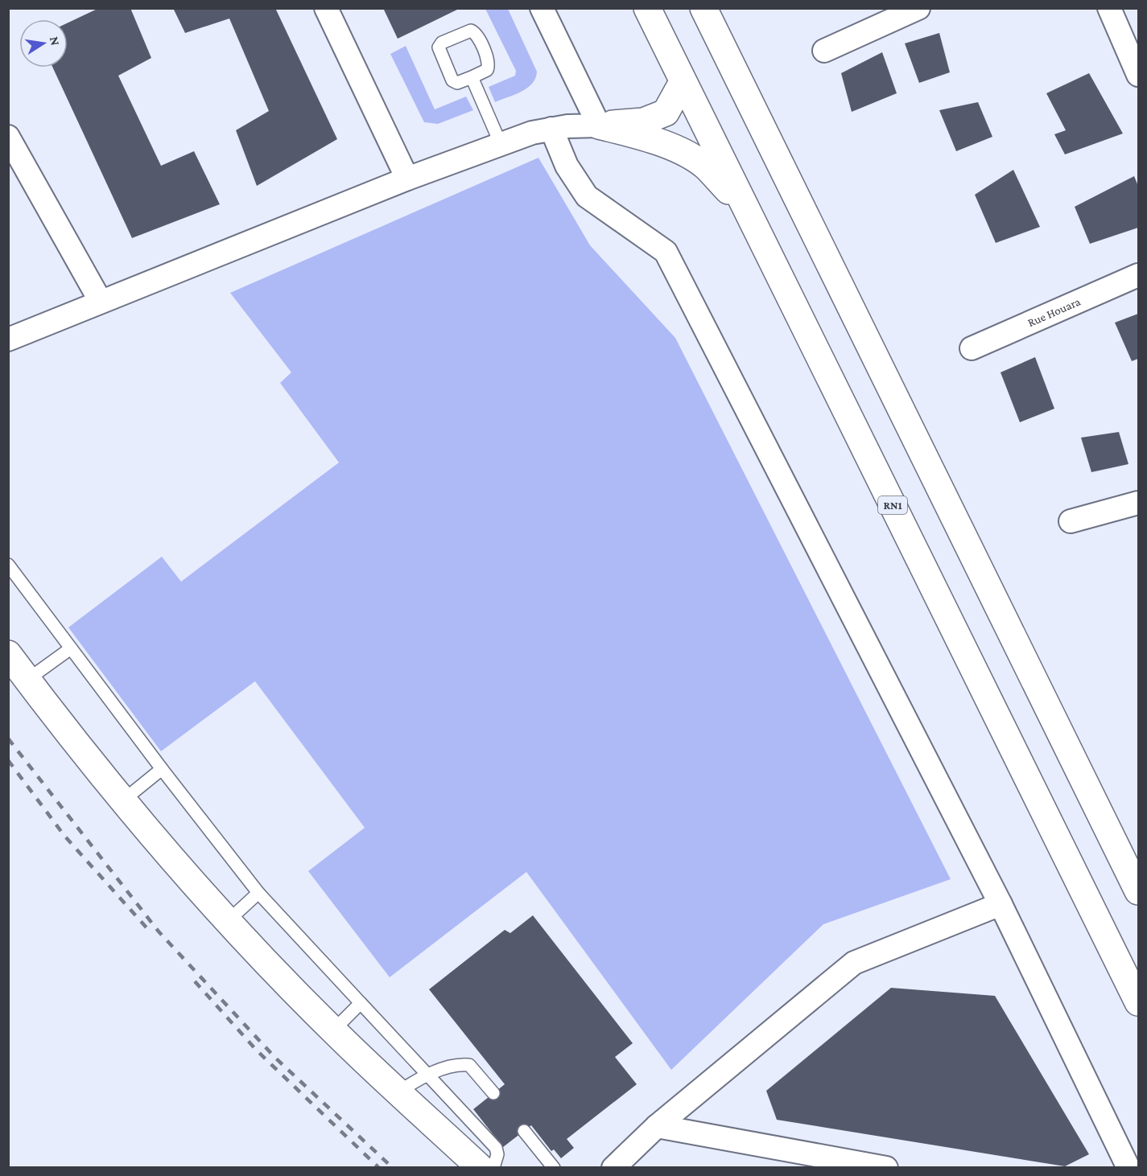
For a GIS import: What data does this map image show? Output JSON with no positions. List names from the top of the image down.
{
  "streets": {
    "main road": ["RN1"],
    "street": ["Rue Houara"]
  },
  "north": "right"
}
